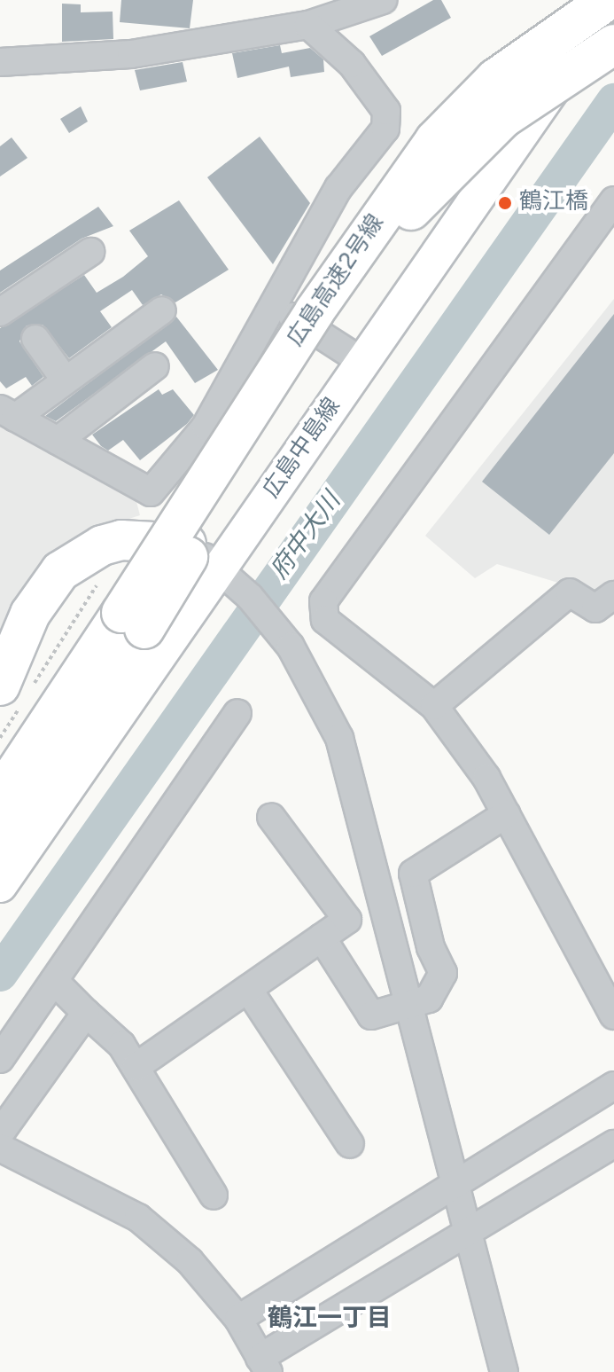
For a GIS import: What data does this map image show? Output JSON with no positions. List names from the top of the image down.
{
  "streets": {
    "highway": ["広島高速2号線"],
    "main road": ["広島中島線"]
  },
  "districts": ["鶴江一丁目"],
  "water": ["府中大川"],
  "places": ["鶴江橋"]
}
